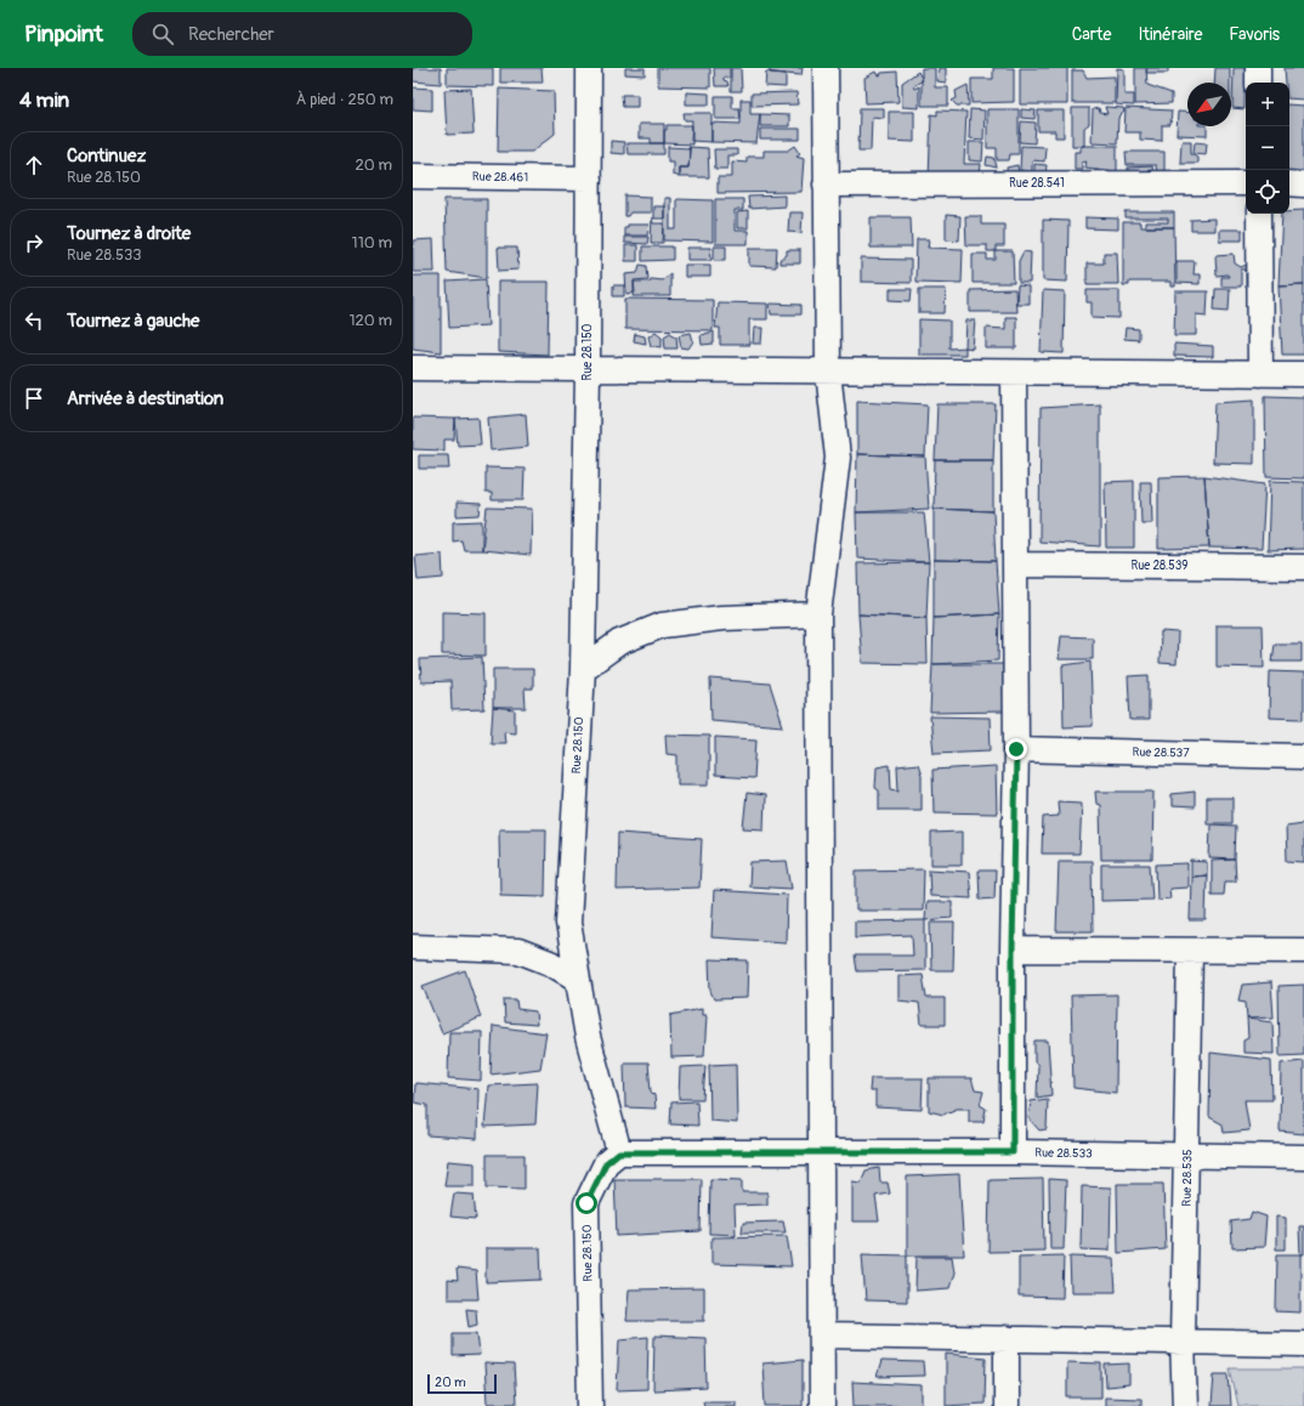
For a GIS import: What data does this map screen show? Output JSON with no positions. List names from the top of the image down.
{
  "streets": {
    "street": [
      "Rue 28.461",
      "Rue 28.541",
      "Rue 28.150",
      "Rue 28.539",
      "Rue 28.537",
      "Rue 28.533",
      "Rue 28.535"
    ]
  },
  "crossings": [
    ["Rue 28.461", "Rue 28.150"],
    ["Rue 28.150", "Rue 28.533"],
    ["Rue 28.533", "Rue 28.535"]
  ],
  "scale_bar": "20 m",
  "north": "bottom left",
  "page": {
    "header": "Pinpoint",
    "search": "Rechercher",
    "nav": ["Carte", "Itinéraire", "Favoris"],
    "heading": ["4 min", "À pied · 250 m"],
    "map_buttons": ["+", "−"],
    "list": [
      ["Continuez", "Rue 28.150", "20 m"],
      ["Tournez à droite", "Rue 28.533", "110 m"],
      ["Tournez à gauche", "120 m"],
      "Arrivée à destination"
    ],
    "scale": "20 m"
  }
}
